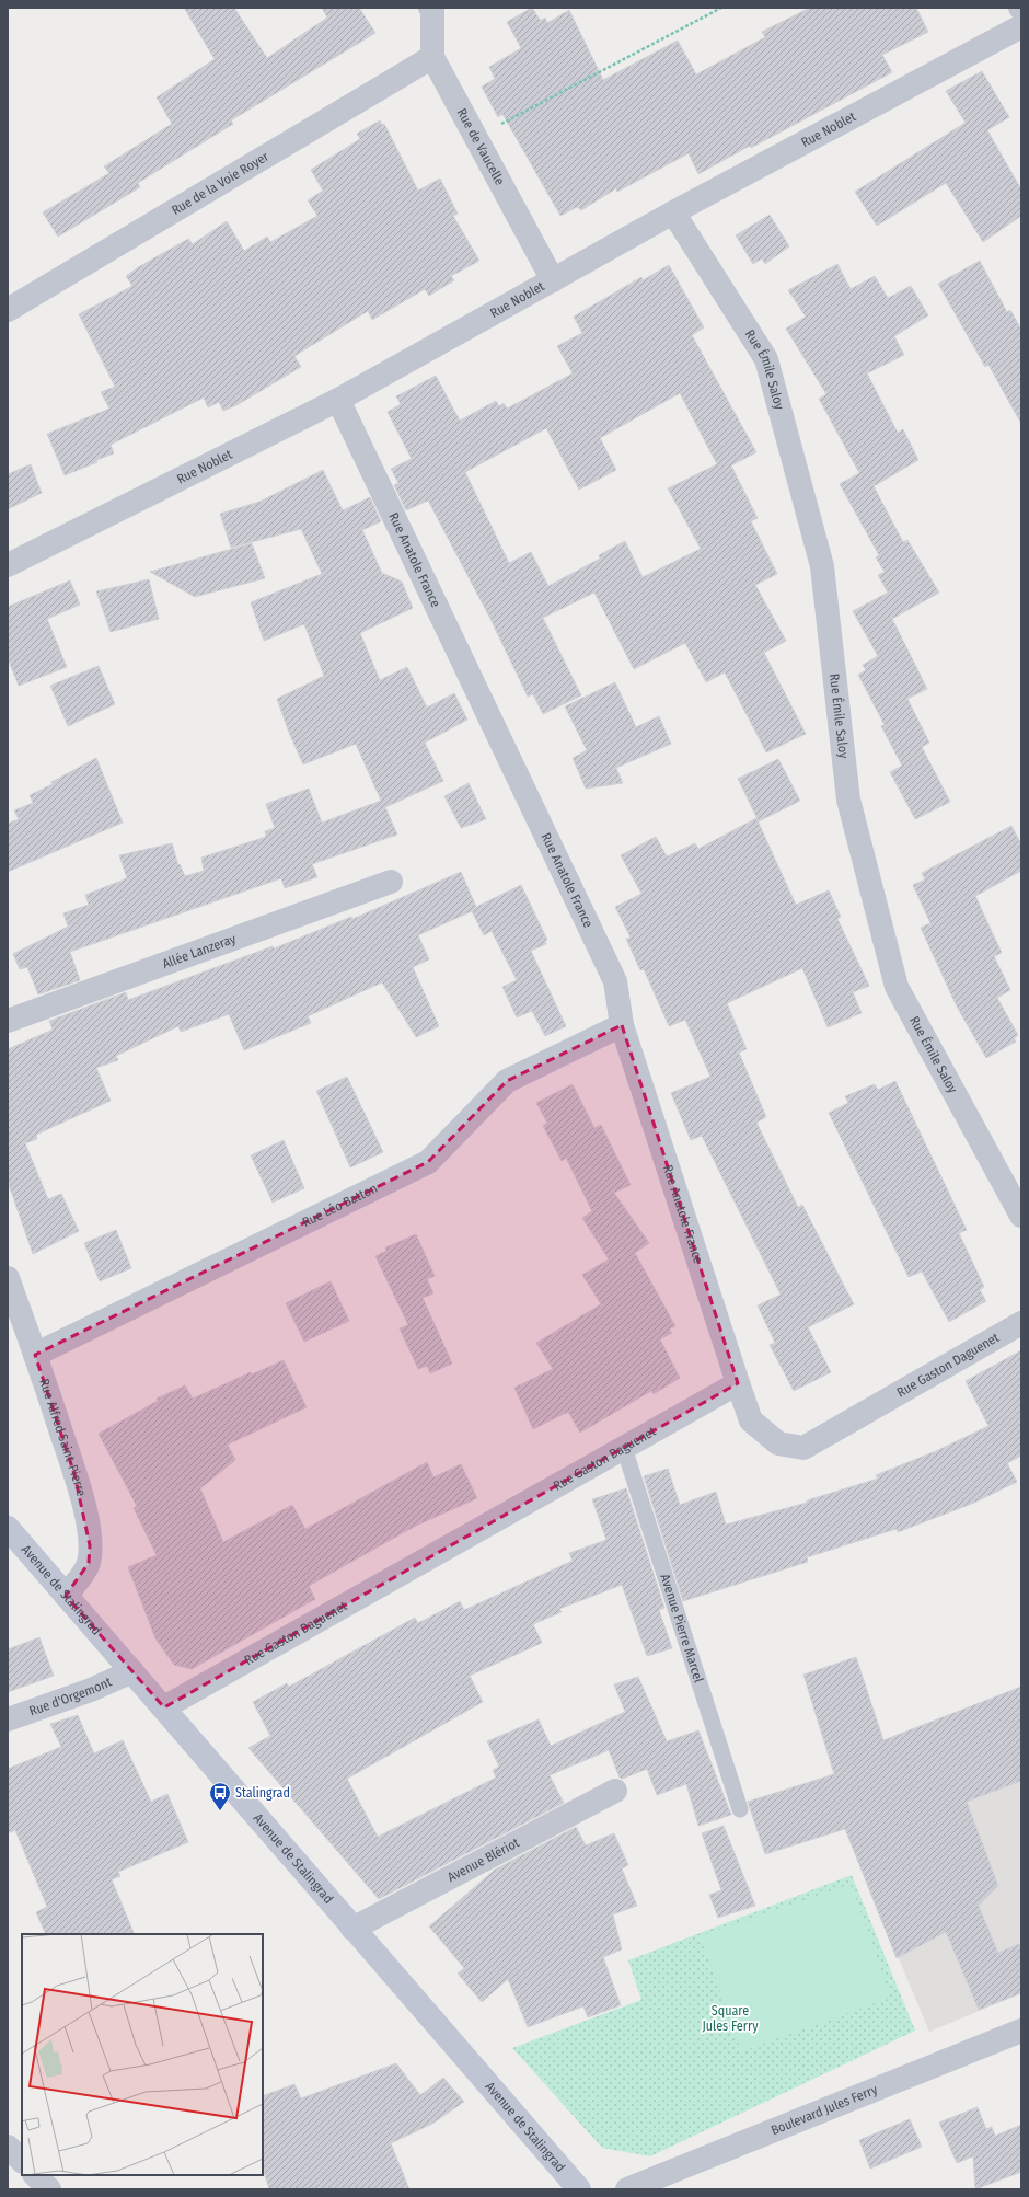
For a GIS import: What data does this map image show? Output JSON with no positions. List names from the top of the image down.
{
  "streets": {
    "main road": ["Avenue de Stalingrad"],
    "street": [
      "Rue Noblet",
      "Rue de Vaucelle",
      "Rue de la Voie Royer",
      "Rue Émile Saloy",
      "Rue Anatole France",
      "Allée Lanzeray",
      "Rue Léo Batton",
      "Rue Gaston Daguenet",
      "Rue Alfred Saint-Pierre",
      "Rue d'Orgemont",
      "Avenue Blériot",
      "Boulevard Jules Ferry"
    ],
    "lane": ["Avenue Pierre Marcel"]
  },
  "crossings": [
    ["Rue Noblet", "Rue de Vaucelle"],
    ["Rue Noblet", "Rue Émile Saloy"],
    ["Rue Noblet", "Rue Anatole France"],
    ["Rue de Vaucelle", "Rue de la Voie Royer"],
    ["Rue Anatole France", "Rue Léo Batton"],
    ["Rue Anatole France", "Rue Gaston Daguenet"],
    ["Rue Léo Batton", "Rue Alfred Saint-Pierre"],
    ["Rue Gaston Daguenet", "Avenue de Stalingrad"],
    ["Rue Gaston Daguenet", "Avenue Pierre Marcel"],
    ["Rue Alfred Saint-Pierre", "Avenue de Stalingrad"],
    ["Avenue de Stalingrad", "Rue d'Orgemont"],
    ["Avenue de Stalingrad", "Avenue Blériot"]
  ],
  "parks": ["Square Jules Ferry"],
  "places": {
    "bus stop": ["Stalingrad"]
  }
}
